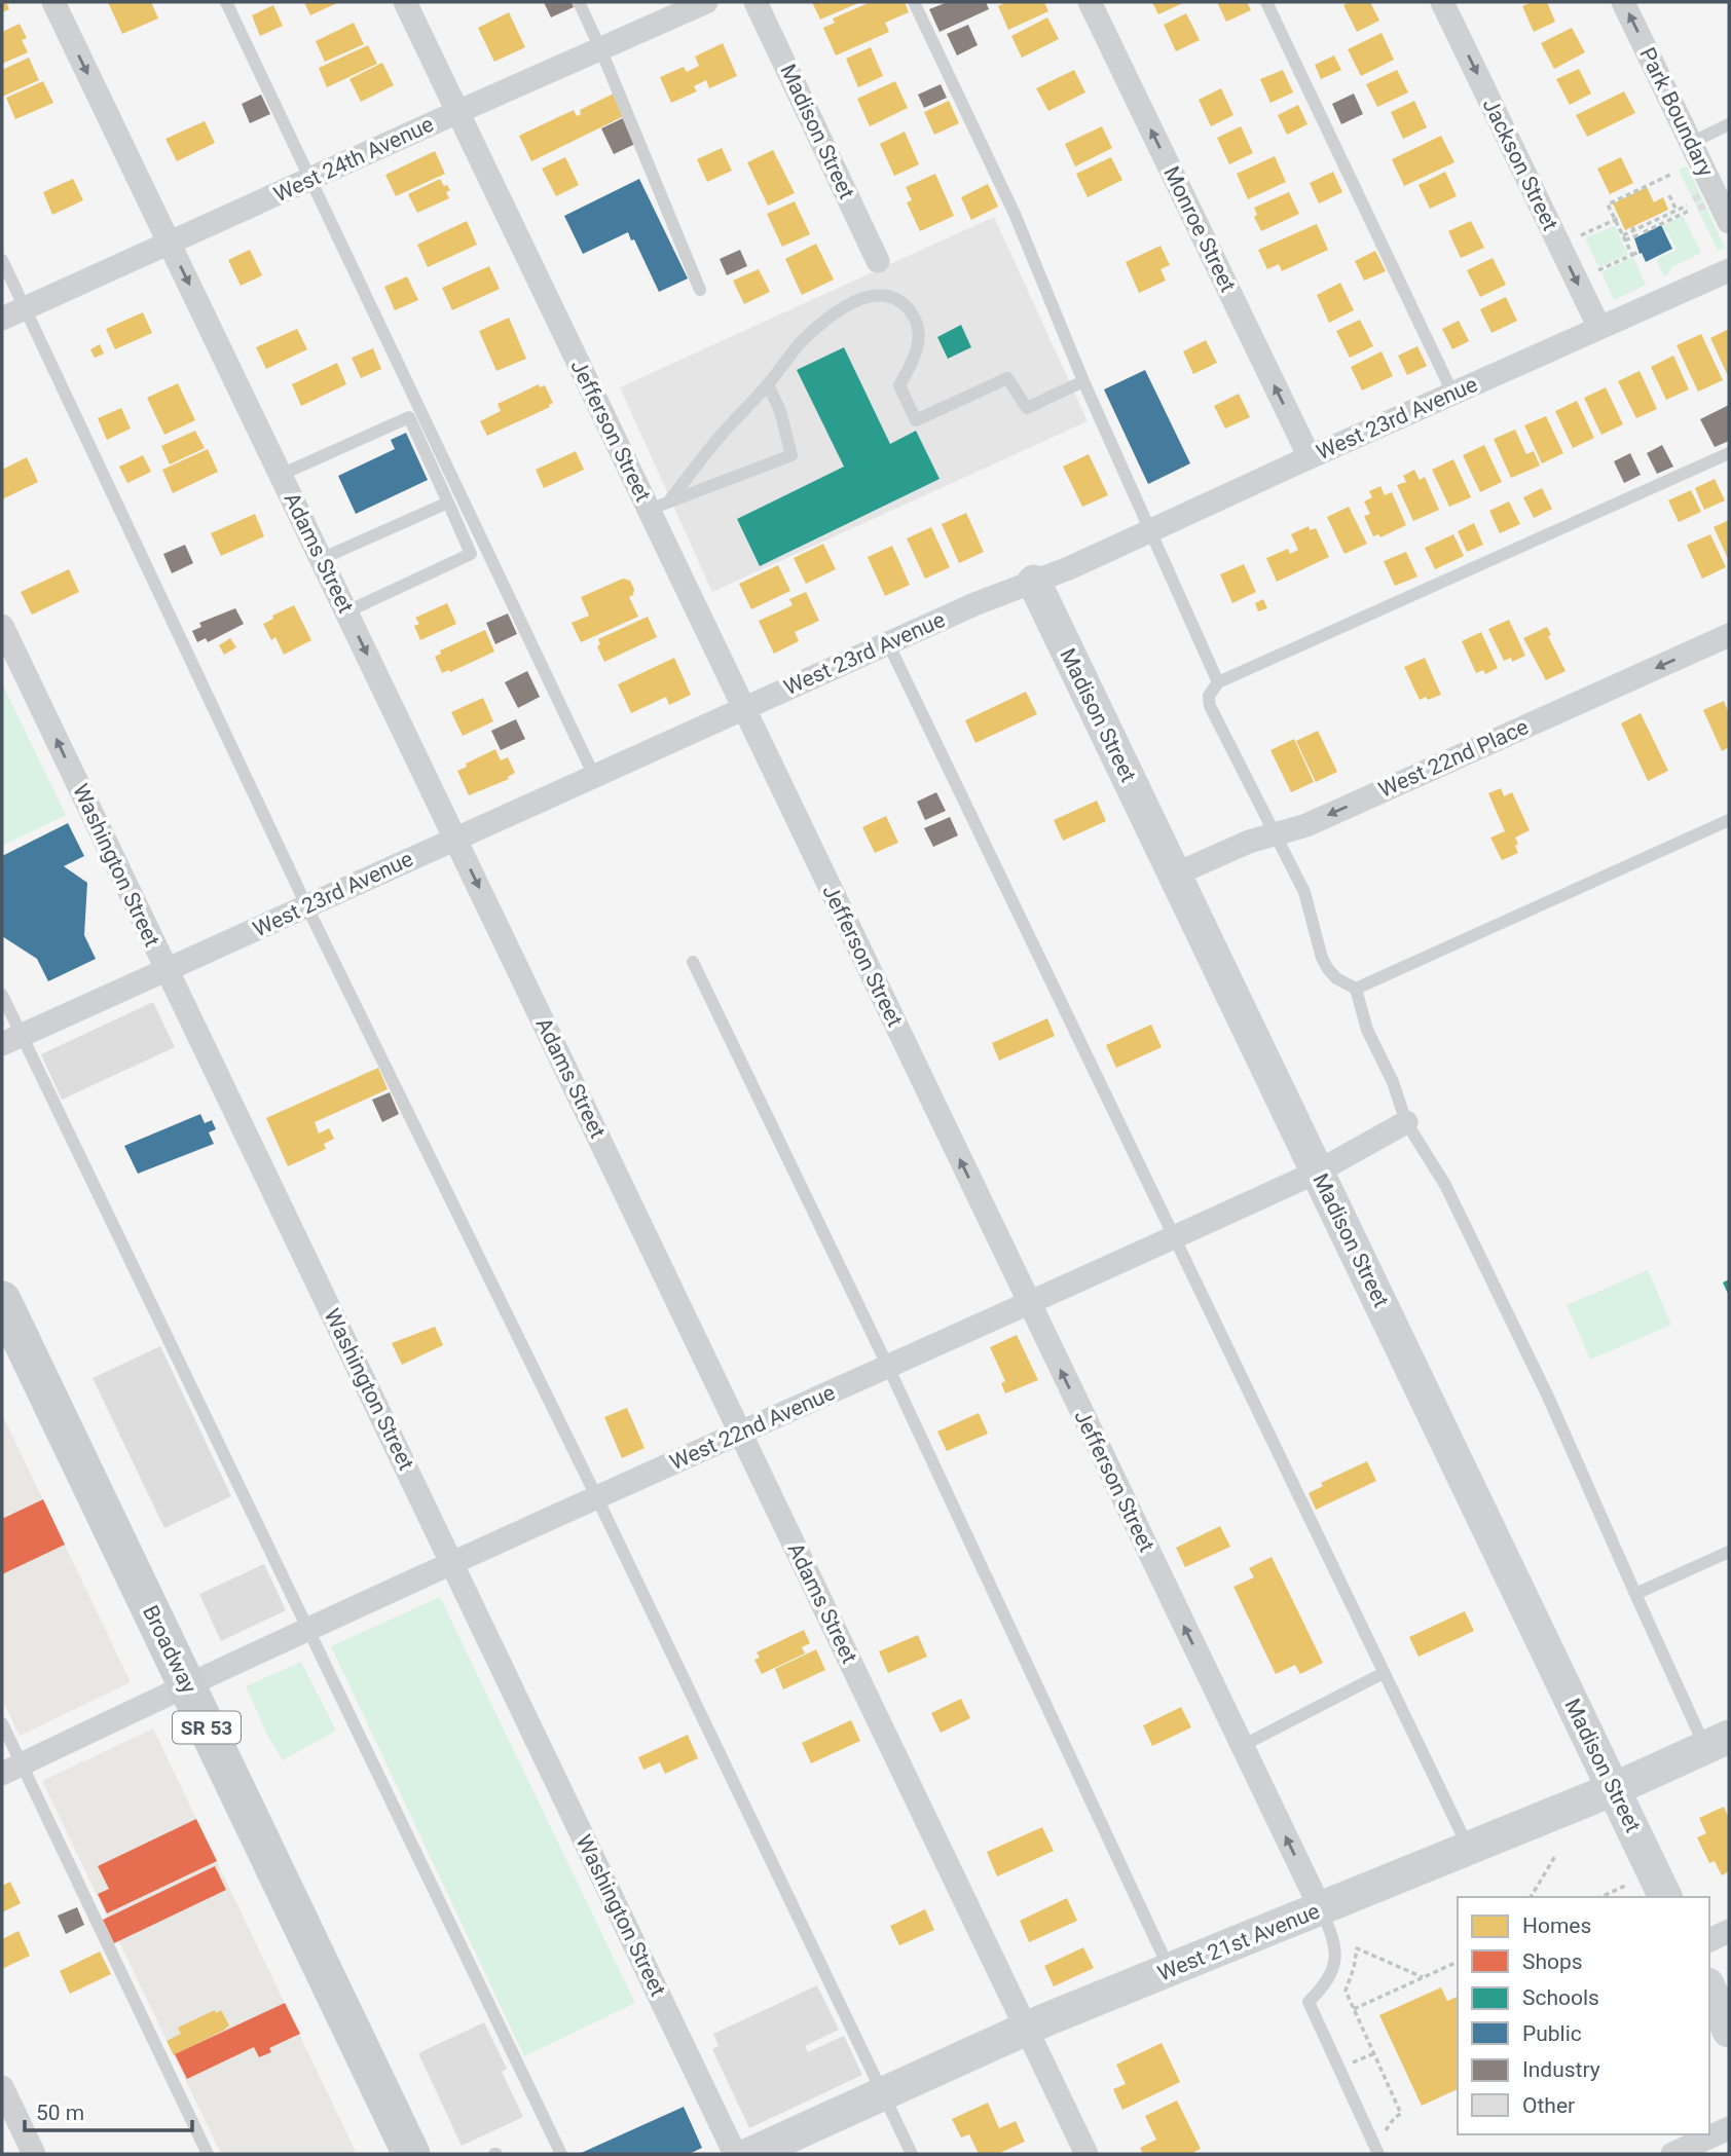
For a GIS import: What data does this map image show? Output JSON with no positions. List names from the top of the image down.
{
  "streets": {
    "main road": ["Broadway", "SR 53"],
    "street": [
      "Park Boundary",
      "Madison Street",
      "West 24th Avenue",
      "Jackson Street",
      "Monroe Street",
      "West 23rd Avenue",
      "Jefferson Street",
      "Adams Street",
      "West 22nd Place",
      "Washington Street",
      "West 22nd Avenue",
      "West 21st Avenue"
    ]
  },
  "crossings": [
    ["Madison Street", "West 23rd Avenue"],
    ["Madison Street", "West 22nd Place"],
    ["Madison Street", "West 22nd Avenue"],
    ["Madison Street", "West 21st Avenue"],
    ["West 24th Avenue", "Jefferson Street"],
    ["West 24th Avenue", "Adams Street"],
    ["Jackson Street", "West 23rd Avenue"],
    ["Monroe Street", "West 23rd Avenue"],
    ["West 23rd Avenue", "Jefferson Street"],
    ["West 23rd Avenue", "Adams Street"],
    ["West 23rd Avenue", "Washington Street"],
    ["Jefferson Street", "West 22nd Avenue"],
    ["Jefferson Street", "West 21st Avenue"],
    ["Adams Street", "West 22nd Avenue"],
    ["Adams Street", "West 21st Avenue"],
    ["Washington Street", "West 22nd Avenue"],
    ["West 22nd Avenue", "Broadway"]
  ],
  "one_way": [
    "Park Boundary",
    "Jackson Street",
    "Monroe Street",
    "Jefferson Street",
    "Adams Street",
    "West 22nd Place"
  ],
  "legend": [
    "Homes",
    "Shops",
    "Schools",
    "Public",
    "Industry",
    "Other"
  ],
  "scale_bar": "50 m"
}
